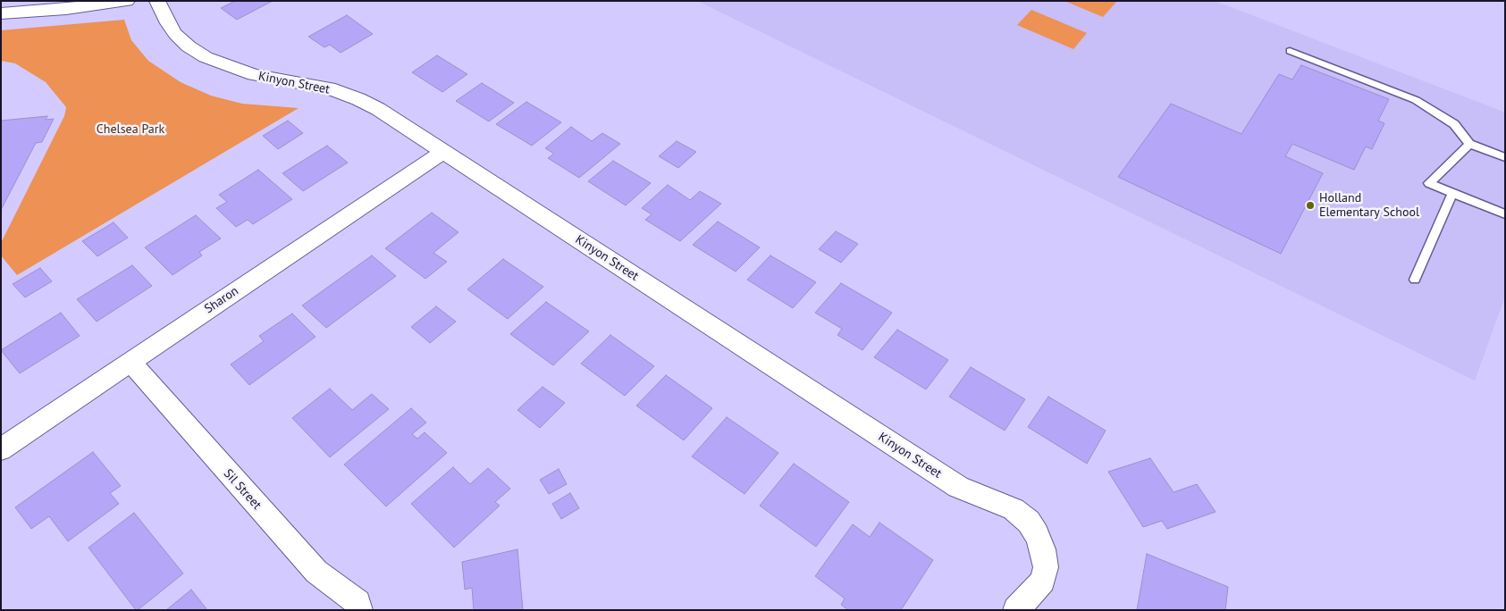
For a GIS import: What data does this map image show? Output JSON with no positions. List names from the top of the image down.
{
  "streets": {
    "street": ["Kinyon Street", "Sharon", "Sil Street"]
  },
  "crossings": [
    ["Kinyon Street", "Sharon"],
    ["Sharon", "Sil Street"]
  ],
  "parks": ["Chelsea Park"],
  "places": ["Holland Elementary School"]
}
